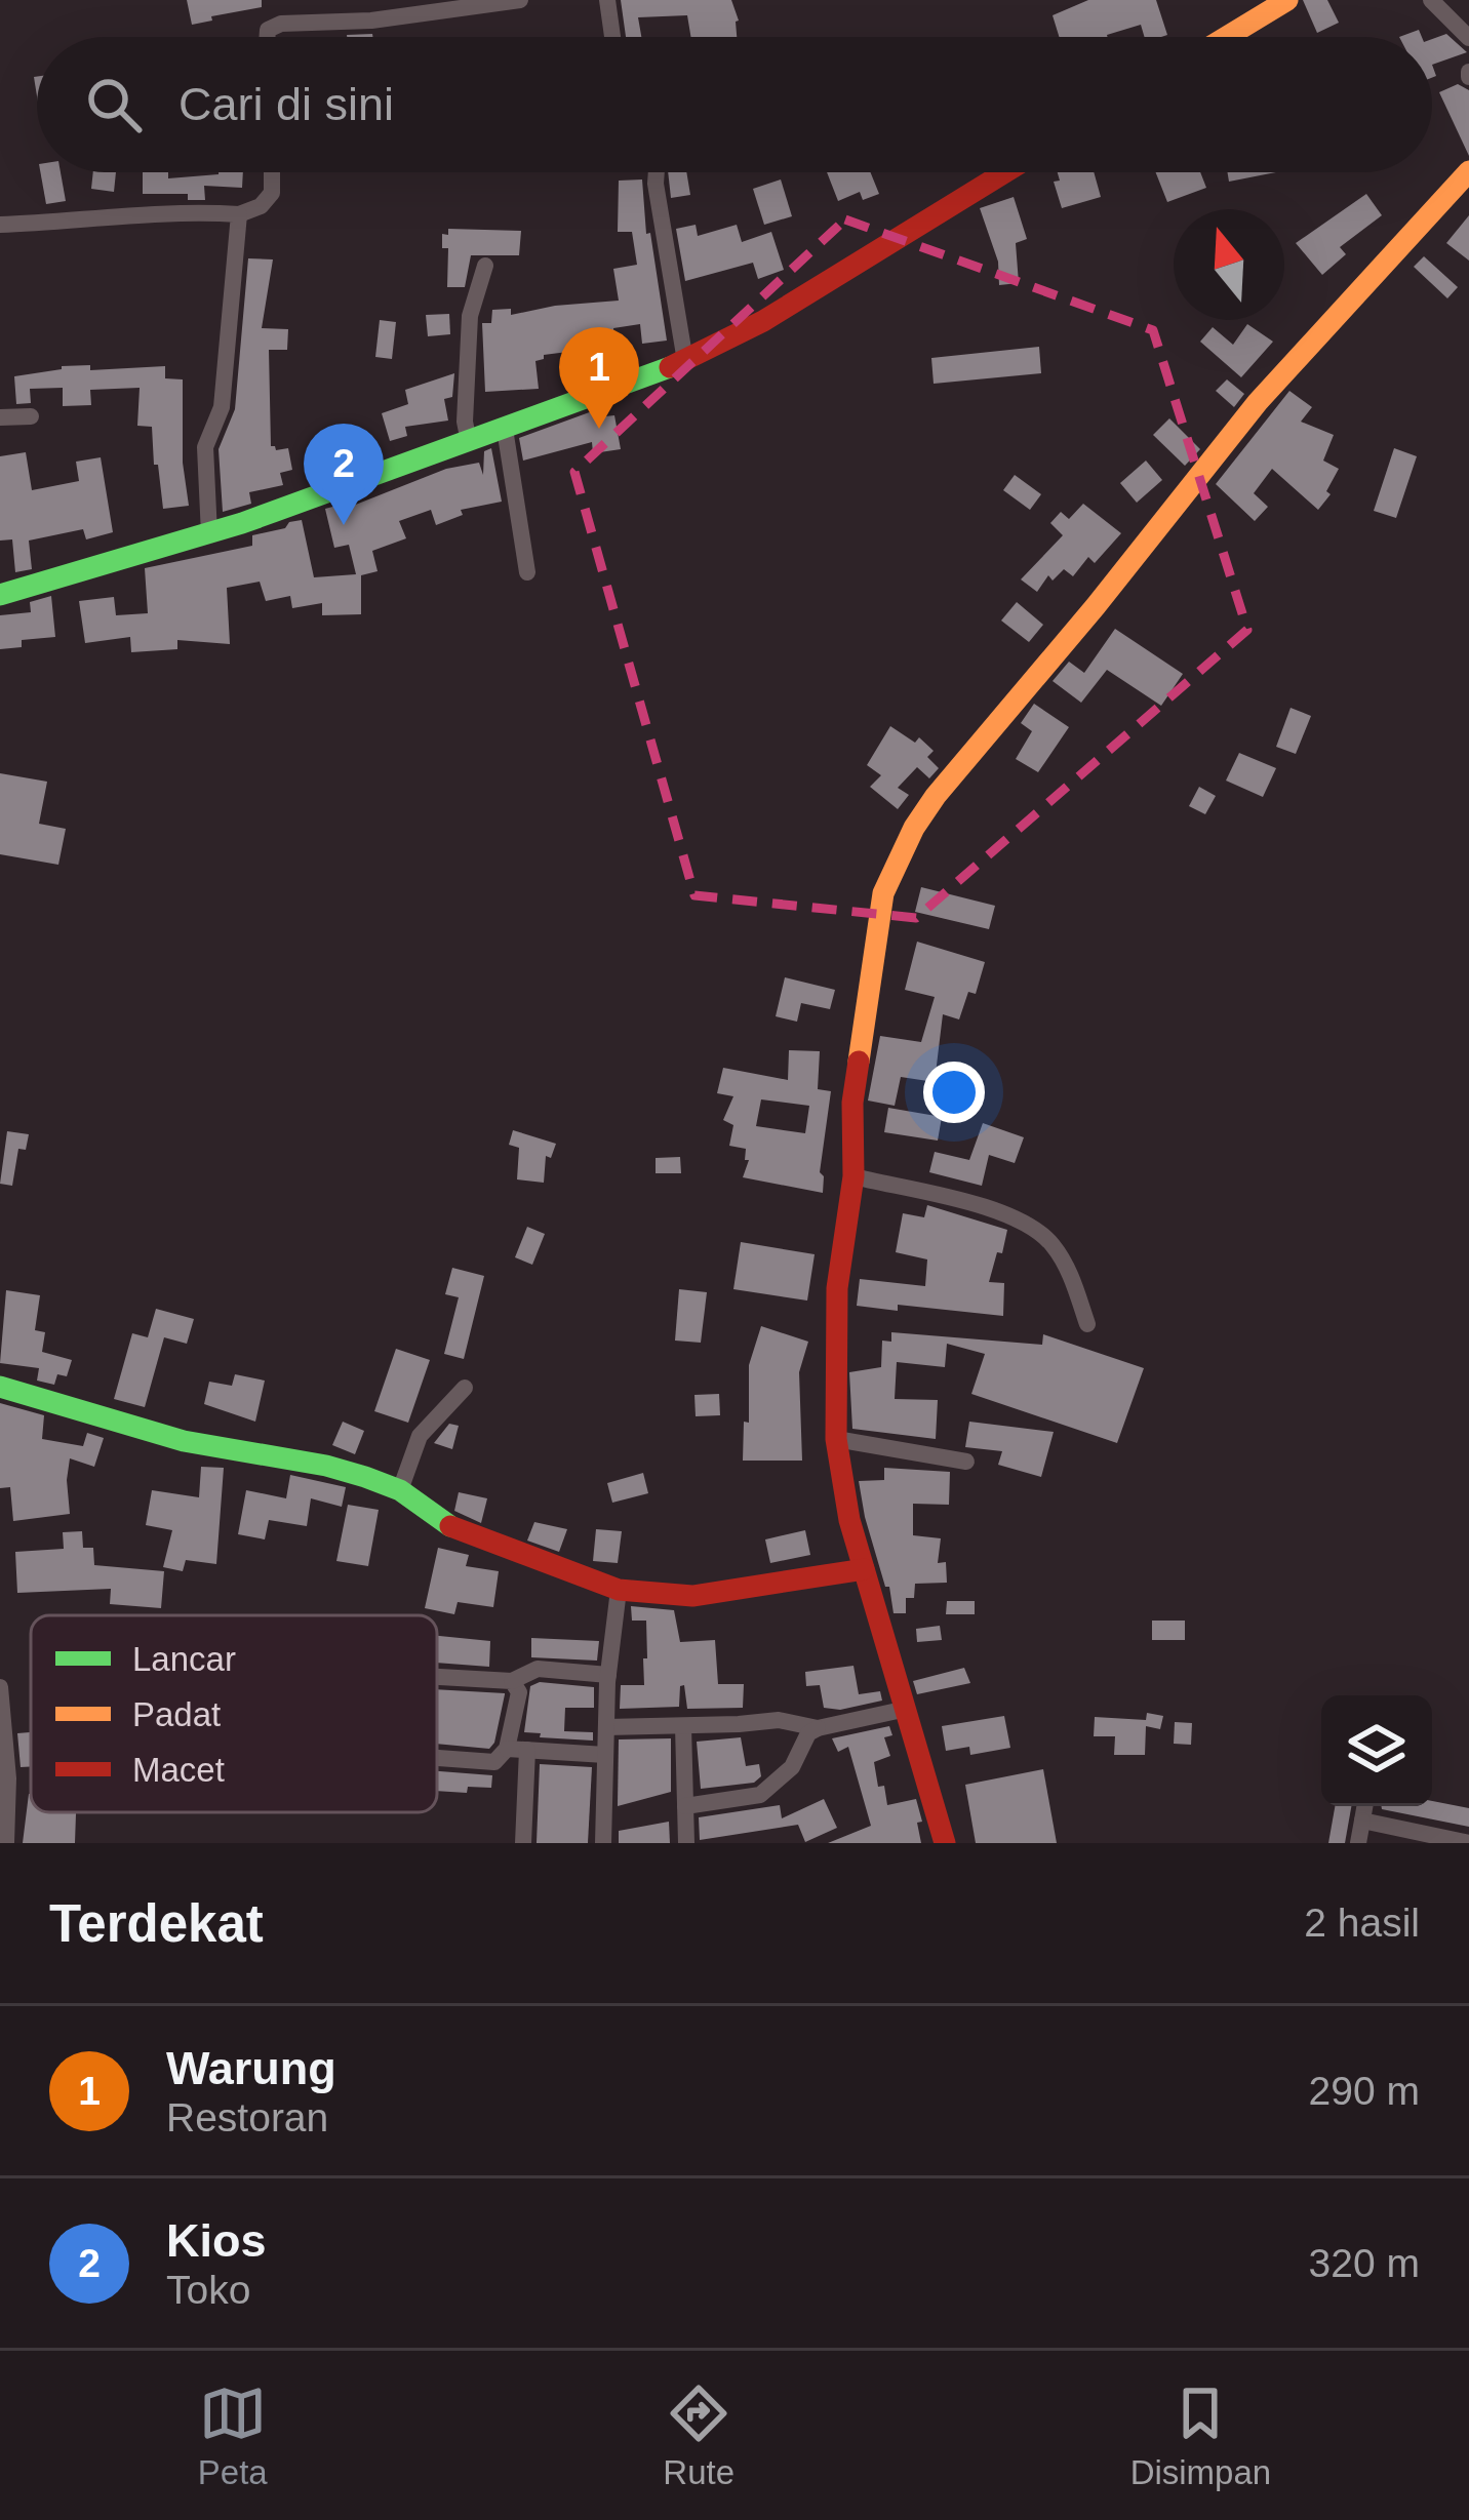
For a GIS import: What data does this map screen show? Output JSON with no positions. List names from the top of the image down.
{
  "legend": ["Lancar", "Padat", "Macet"],
  "north": "top",
  "page": {
    "search": "Cari di sini",
    "pins": ["1", "2"],
    "heading": ["Terdekat", "2 hasil"],
    "list": [
      {
        "mark": "1",
        "name": "Warung",
        "note": "Restoran",
        "value": "290 m"
      },
      {
        "mark": "2",
        "name": "Kios",
        "note": "Toko",
        "value": "320 m"
      }
    ],
    "nav": ["Peta", "Rute", "Disimpan"]
  }
}
